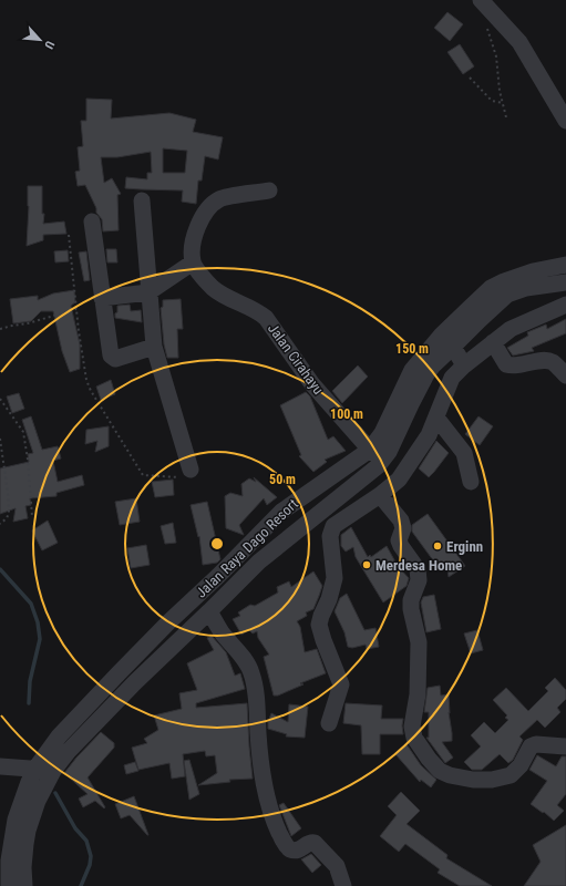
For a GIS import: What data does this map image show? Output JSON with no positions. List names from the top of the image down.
{
  "streets": {
    "street": ["Jalan Cirahayu", "Jalan Raya Dago Resort"]
  },
  "crossings": [
    ["Jalan Cirahayu", "Jalan Raya Dago Resort"]
  ],
  "places": ["Erginn", "Merdesa Home"],
  "north": "bottom right",
  "rings": ["150 m", "100 m", "50 m"]
}
